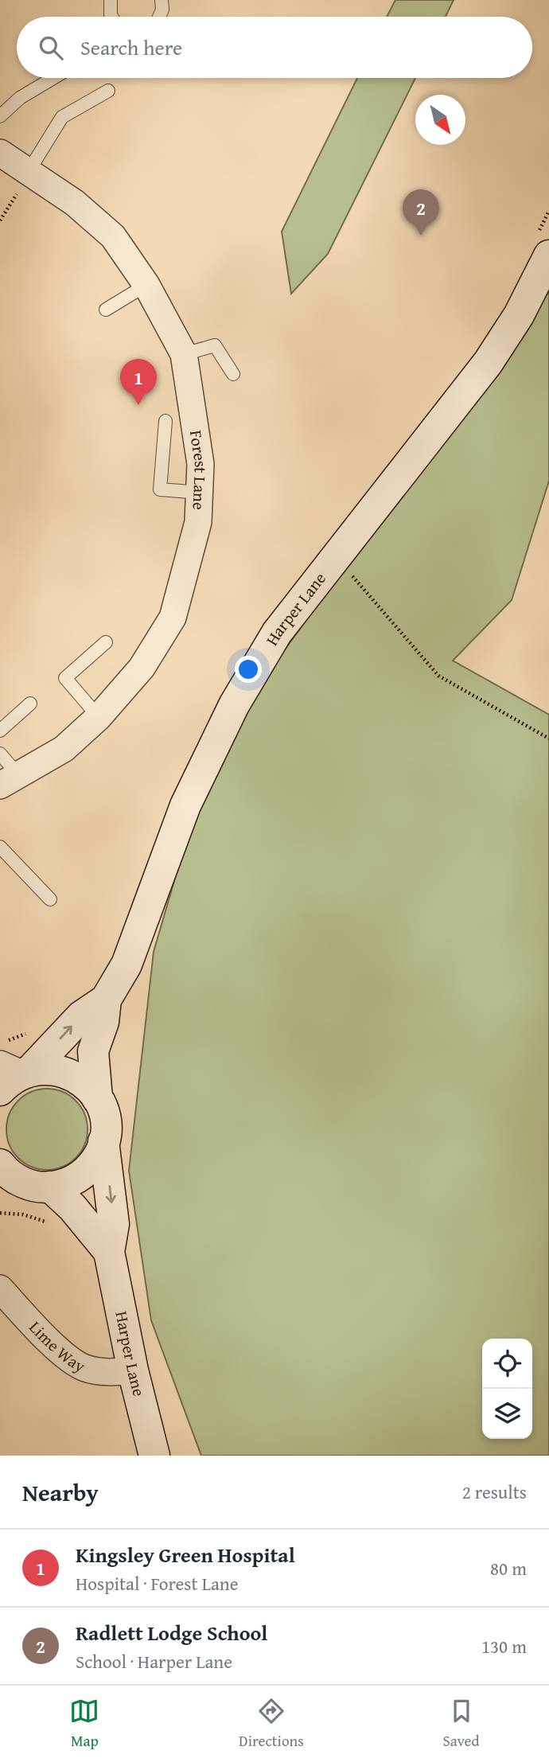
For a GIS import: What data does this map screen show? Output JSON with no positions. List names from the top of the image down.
{
  "streets": {
    "main road": ["Harper Lane"],
    "street": ["Forest Lane", "Lime Way"]
  },
  "crossings": [
    ["Harper Lane", "Lime Way"]
  ],
  "north": "bottom right",
  "page": {
    "search": "Search here",
    "pins": ["2", "1"],
    "heading": ["Nearby", "2 results"],
    "list": [
      {
        "mark": "1",
        "name": "Kingsley Green Hospital",
        "note": "Hospital · Forest Lane",
        "value": "80 m"
      },
      {
        "mark": "2",
        "name": "Radlett Lodge School",
        "note": "School · Harper Lane",
        "value": "130 m"
      }
    ],
    "nav": ["Map", "Directions", "Saved"]
  }
}
